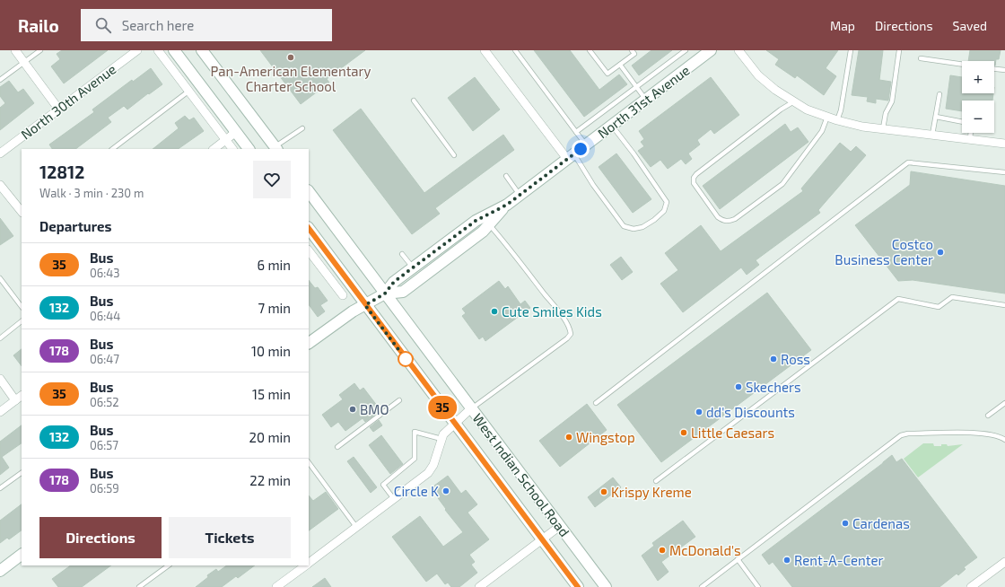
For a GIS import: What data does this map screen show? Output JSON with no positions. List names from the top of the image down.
{
  "streets": {
    "main road": ["North 31st Avenue", "West Indian School Road"],
    "street": ["North 30th Avenue"]
  },
  "crossings": [
    ["North 31st Avenue", "West Indian School Road"]
  ],
  "places": [
    "Pan-American Elementary Charter School",
    "Costco Business Center",
    "Cute Smiles Kids",
    "Ross",
    "Skechers",
    "BMO",
    "dd's Discounts",
    "Little Caesars",
    "Wingstop",
    "Circle K",
    "Krispy Kreme",
    "Cardenas",
    "McDonald's",
    "Rent-A-Center"
  ],
  "lines": ["bus line 35"],
  "page": {
    "header": "Railo",
    "search": "Search here",
    "nav": ["Map", "Directions", "Saved"],
    "on_map": "35",
    "map_buttons": ["+", "−"],
    "heading": [
      ["12812", "Walk · 3 min · 230 m"],
      "Departures"
    ],
    "list": [
      {
        "mark": "35",
        "name": "Bus",
        "note": "06:43",
        "value": "6 min"
      },
      {
        "mark": "132",
        "name": "Bus",
        "note": "06:44",
        "value": "7 min"
      },
      {
        "mark": "178",
        "name": "Bus",
        "note": "06:47",
        "value": "10 min"
      },
      {
        "mark": "35",
        "name": "Bus",
        "note": "06:52",
        "value": "15 min"
      },
      {
        "mark": "132",
        "name": "Bus",
        "note": "06:57",
        "value": "20 min"
      },
      {
        "mark": "178",
        "name": "Bus",
        "note": "06:59",
        "value": "22 min"
      }
    ],
    "buttons": ["Directions", "Tickets"]
  }
}
